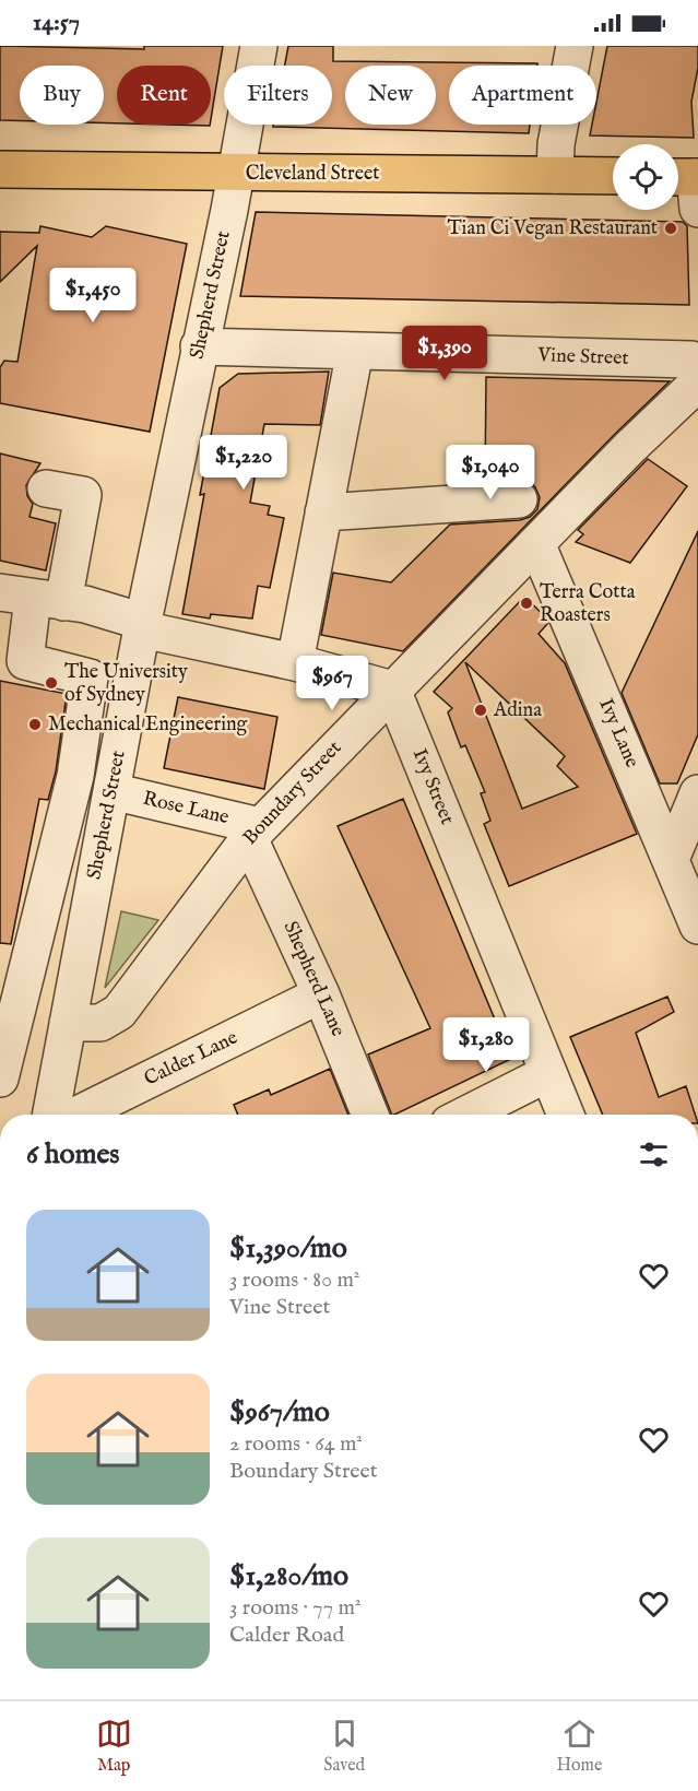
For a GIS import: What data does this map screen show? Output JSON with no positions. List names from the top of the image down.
{
  "streets": {
    "main road": ["Cleveland Street"],
    "street": [
      "Shepherd Street",
      "Vine Street",
      "Ivy Lane",
      "Ivy Street",
      "Boundary Street",
      "Rose Lane",
      "Shepherd Lane",
      "Calder Lane"
    ]
  },
  "crossings": [
    ["Cleveland Street", "Shepherd Street"],
    ["Shepherd Street", "Vine Street"],
    ["Shepherd Street", "Boundary Street"],
    ["Shepherd Street", "Rose Lane"],
    ["Vine Street", "Boundary Street"],
    ["Ivy Lane", "Boundary Street"],
    ["Ivy Street", "Boundary Street"],
    ["Boundary Street", "Rose Lane"],
    ["Boundary Street", "Shepherd Lane"],
    ["Rose Lane", "Shepherd Lane"],
    ["Shepherd Lane", "Calder Lane"]
  ],
  "places": [
    "Tian Ci Vegan Restaurant",
    "Terra Cotta Roasters",
    "The University of Sydney",
    "Adina",
    "Mechanical Engineering"
  ],
  "page": {
    "status": "14:57",
    "chip": [
      "Buy",
      "Rent",
      "Filters",
      "New",
      "Apartment"
    ],
    "price": [
      "$1,450",
      "$1,390",
      "$1,220",
      "$1,040",
      "$967",
      "$1,280"
    ],
    "heading": "6 homes",
    "list": [
      {
        "name": "$1,390/mo",
        "note": "3 rooms · 80 m² · Vine Street"
      },
      {
        "name": "$967/mo",
        "note": "2 rooms · 64 m² · Boundary Street"
      },
      {
        "name": "$1,280/mo",
        "note": "3 rooms · 77 m² · Calder Road"
      }
    ],
    "tabs": ["Map", "Saved", "Home"]
  }
}
